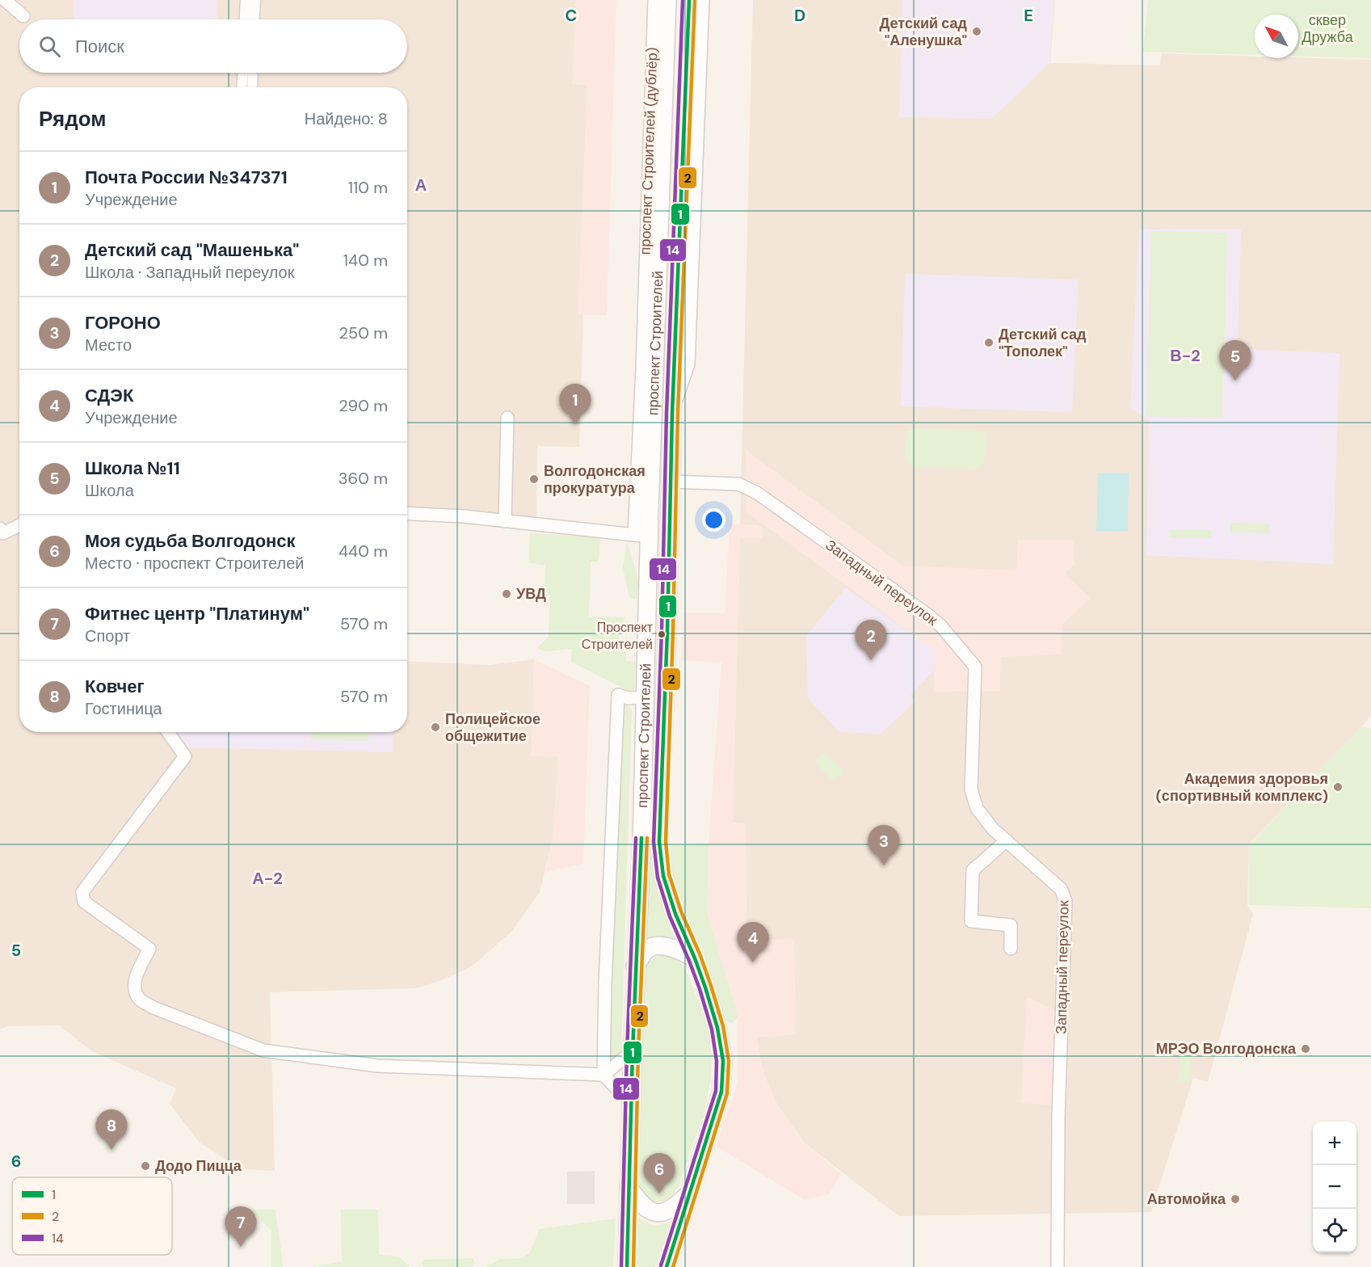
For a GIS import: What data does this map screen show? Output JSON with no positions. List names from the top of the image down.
{
  "streets": {
    "main road": ["проспект Строителей"],
    "street": ["проспект Строителей (дублёр)", "Западный переулок"]
  },
  "crossings": [
    ["проспект Строителей (дублёр)", "проспект Строителей"],
    ["проспект Строителей", "Западный переулок"]
  ],
  "districts": ["А", "В-2", "А-2"],
  "parks": ["сквер Дружба"],
  "places": [
    "Детский сад \"Аленушка\"",
    "Детский сад \"Тополек\"",
    "Волгодонская прокуратура",
    "УВД",
    "Проспект Строителей",
    "Полицейское общежитие",
    "Академия здоровья (спортивный комплекс)",
    "МРЭО Волгодонска",
    "Додо Пицца",
    "Автомойка"
  ],
  "lines": ["transit line 1", "transit line 2", "transit line 14"],
  "legend": ["1", "2", "14"],
  "north": "top left",
  "page": {
    "search": "Поиск",
    "heading": ["Рядом", "Найдено: 8"],
    "list": [
      {
        "mark": "1",
        "name": "Почта России №347371",
        "note": "Учреждение",
        "value": "110 m"
      },
      {
        "mark": "2",
        "name": "Детский сад \"Машенька\"",
        "note": "Школа · Западный переулок",
        "value": "140 m"
      },
      {
        "mark": "3",
        "name": "ГОРОНО",
        "note": "Место",
        "value": "250 m"
      },
      {
        "mark": "4",
        "name": "СДЭК",
        "note": "Учреждение",
        "value": "290 m"
      },
      {
        "mark": "5",
        "name": "Школа №11",
        "note": "Школа",
        "value": "360 m"
      },
      {
        "mark": "6",
        "name": "Моя судьба Волгодонск",
        "note": "Место · проспект Строителей",
        "value": "440 m"
      },
      {
        "mark": "7",
        "name": "Фитнес центр \"Платинум\"",
        "note": "Спорт",
        "value": "570 m"
      },
      {
        "mark": "8",
        "name": "Ковчег",
        "note": "Гостиница",
        "value": "570 m"
      }
    ],
    "pins": [
      "5",
      "1",
      "2",
      "3",
      "4",
      "8",
      "6",
      "7"
    ],
    "map_buttons": ["+", "−"]
  },
  "grid": {
    "columns": ["C", "D", "E"],
    "rows": ["5", "6"]
  }
}
